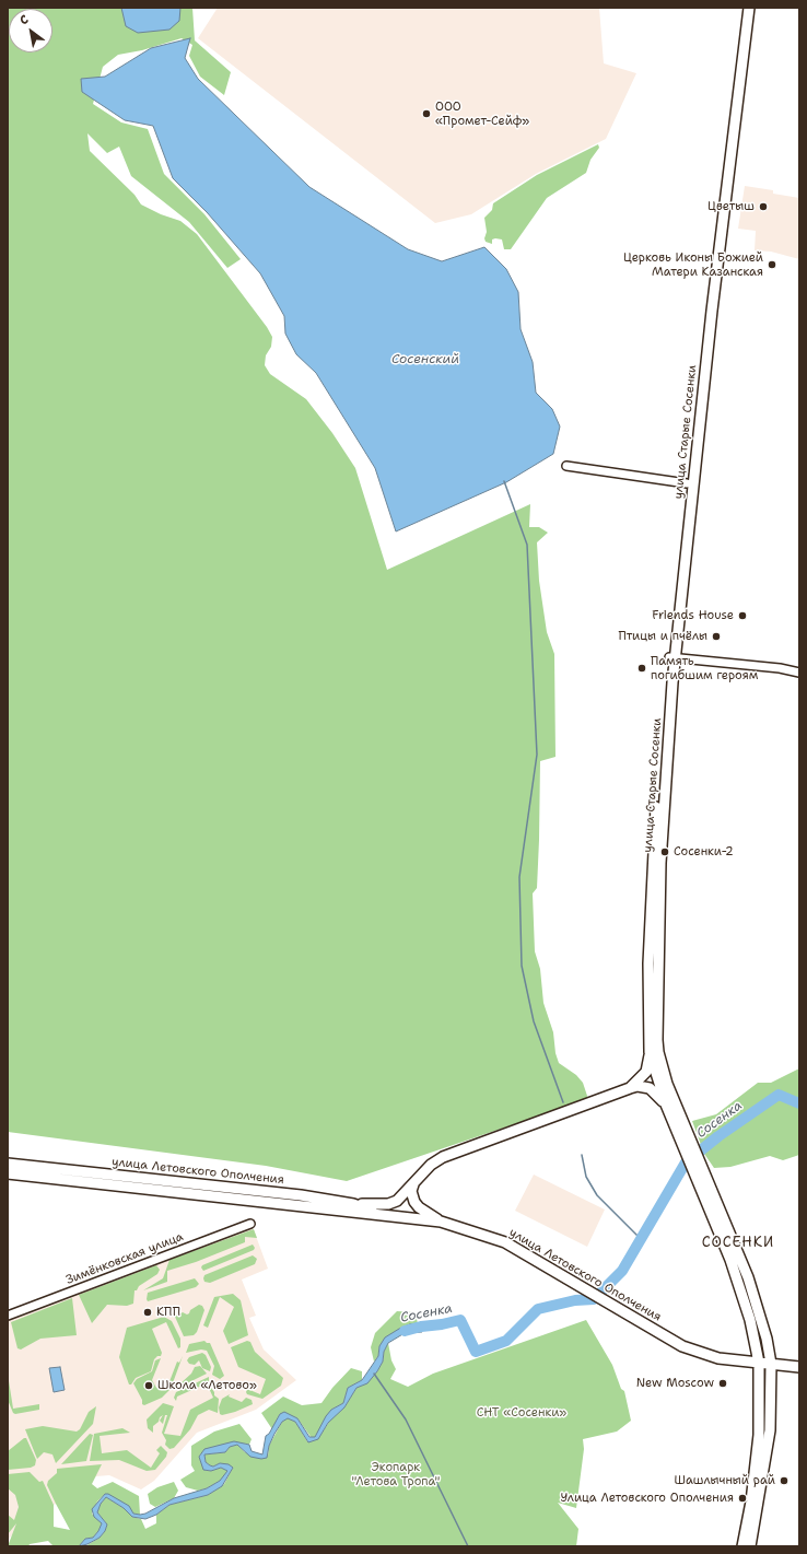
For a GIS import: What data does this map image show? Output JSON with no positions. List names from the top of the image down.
{
  "streets": {
    "main road": ["улица Старые Сосенки", "улица Летовского Ополчения"],
    "street": ["Зимёнковская улица"]
  },
  "crossings": [
    ["улица Старые Сосенки", "улица Летовского Ополчения"]
  ],
  "districts": ["СОСЕНКИ"],
  "water": ["Сосенский", "Сосенка"],
  "parks": ["СНТ «Сосенки»", "Экопарк \"Летова Тропа\""],
  "places": [
    "ООО «Промет-Сейф»",
    "Цветыш",
    "Церковь Иконы Божией Матери Казанская",
    "Friends House",
    "Птицы и пчёлы",
    "Память погибшим героям",
    "Сосенки-2",
    "КПП",
    "New Moscow",
    "Школа «Летово»",
    "Шашлычный рай",
    "Улица Летовского Ополчения"
  ],
  "north": "top left"
}
